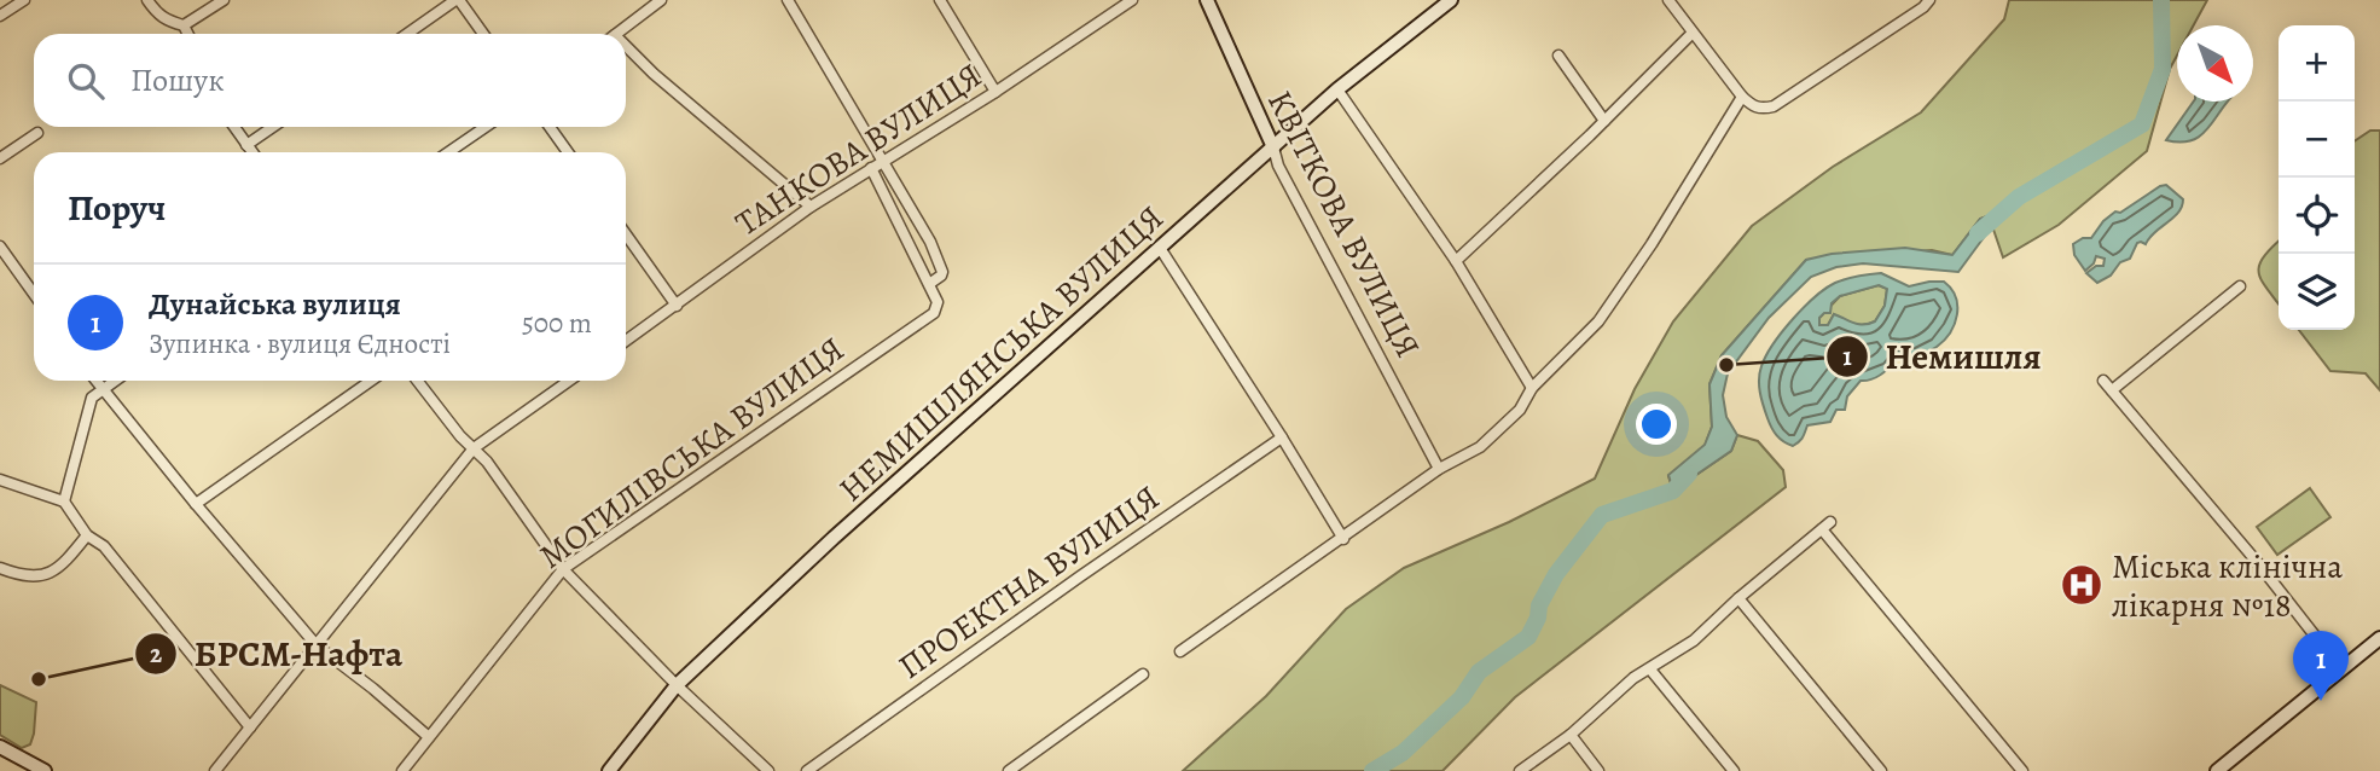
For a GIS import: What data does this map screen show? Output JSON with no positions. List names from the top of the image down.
{
  "streets": {
    "street": [
      "ТАНКОВА ВУЛИЦЯ",
      "КВІТКОВА ВУЛИЦЯ",
      "НЕМИШЛЯНСЬКА ВУЛИЦЯ",
      "МОГИЛІВСЬКА ВУЛИЦЯ",
      "ПРОЕКТНА ВУЛИЦЯ"
    ]
  },
  "crossings": [
    ["КВІТКОВА ВУЛИЦЯ", "НЕМИШЛЯНСЬКА ВУЛИЦЯ"]
  ],
  "places": {
    "other": ["Немишля", "БРСМ-Нафта"],
    "hospital": ["Міська клінічна лікарня №18"]
  },
  "north": "bottom right",
  "page": {
    "map_buttons": ["+", "−"],
    "search": "Пошук",
    "heading": "Поруч",
    "list": [
      {
        "mark": "1",
        "name": "Дунайська вулиця",
        "note": "Зупинка · вулиця Єдності",
        "value": "500 m"
      }
    ],
    "pins": "1"
  }
}
